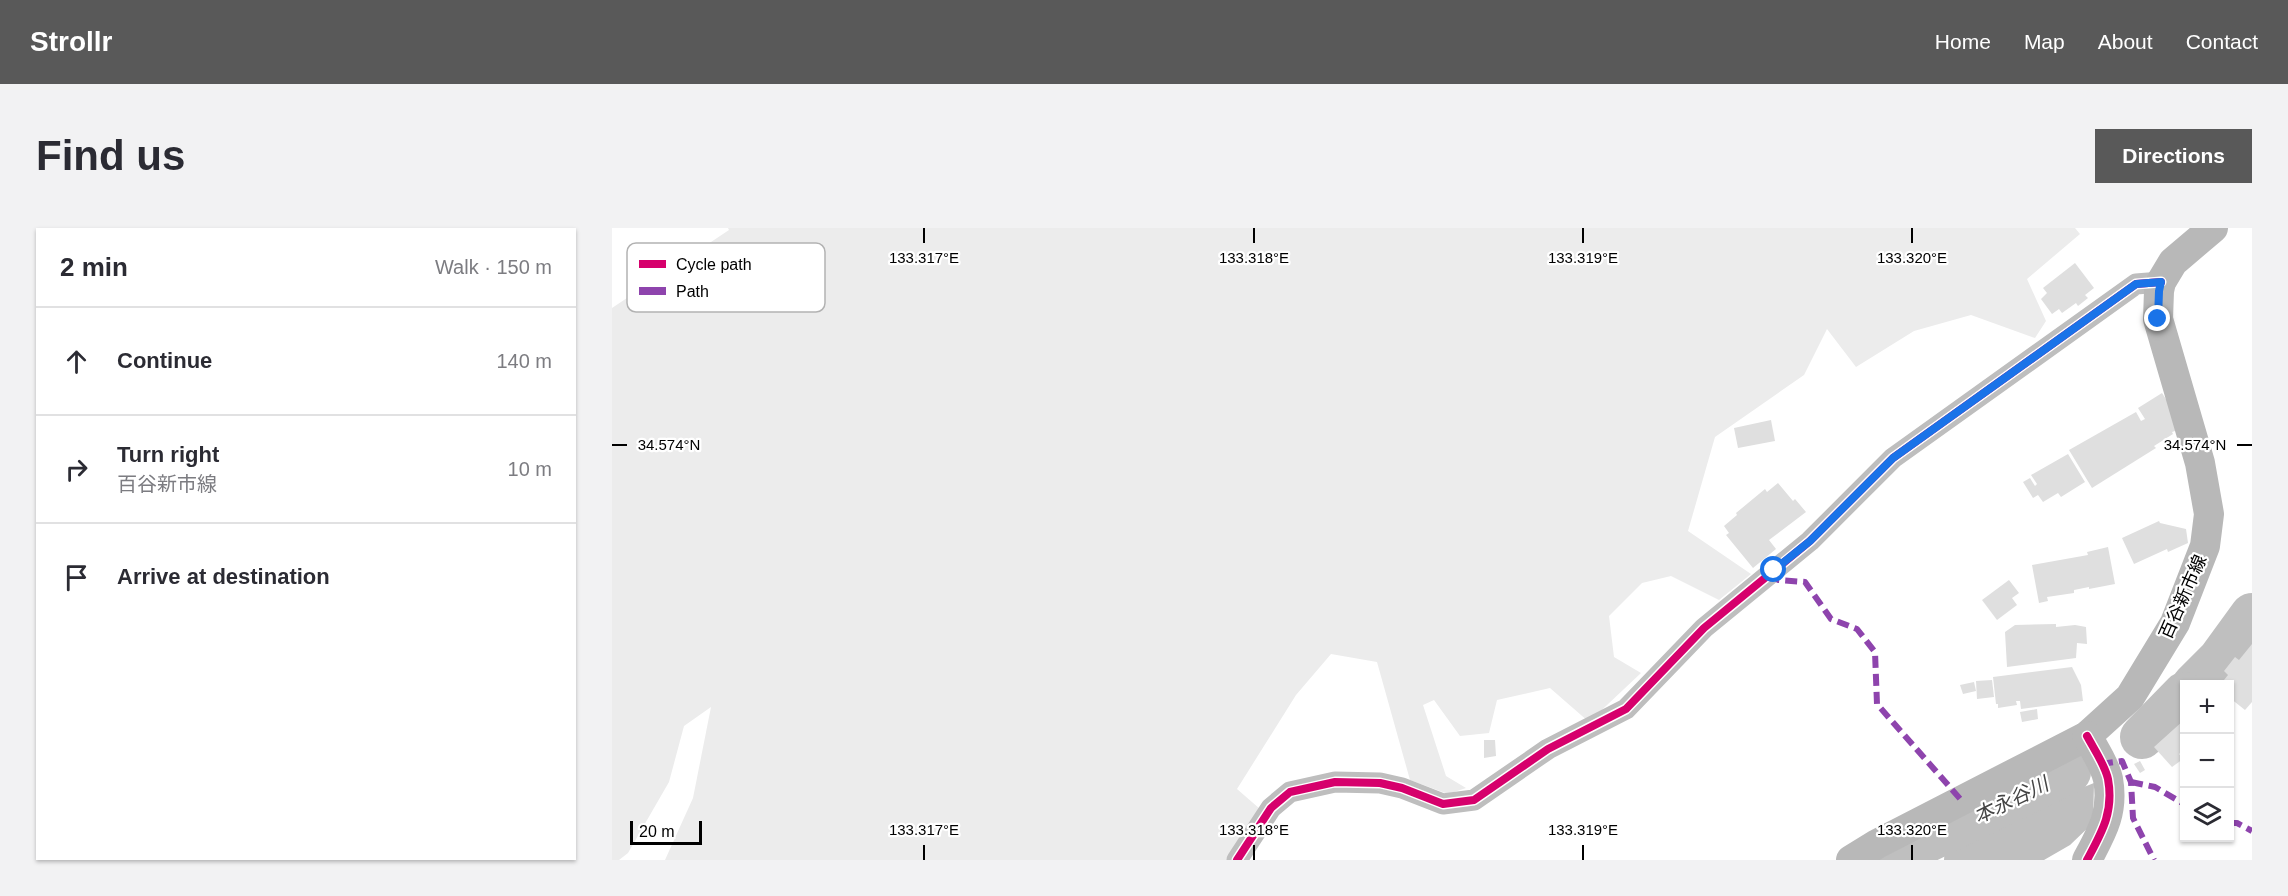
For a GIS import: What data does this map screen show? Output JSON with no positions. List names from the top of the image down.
{
  "streets": {
    "main road": ["百谷新市線"]
  },
  "water": ["本永谷川"],
  "legend": ["Cycle path", "Path"],
  "scale_bar": "20 m",
  "page": {
    "header": "Strollr",
    "nav": [
      "Home",
      "Map",
      "About",
      "Contact"
    ],
    "buttons": "Directions",
    "title": "Find us",
    "heading": ["2 min", "Walk · 150 m"],
    "list": [
      ["Continue", "140 m"],
      ["Turn right", "百谷新市線", "10 m"],
      "Arrive at destination"
    ],
    "map_buttons": ["+", "−"],
    "scale": "20 m"
  },
  "coordinates": [
    "133.317°E",
    "133.318°E",
    "133.319°E",
    "133.320°E",
    "34.574°N"
  ]
}
